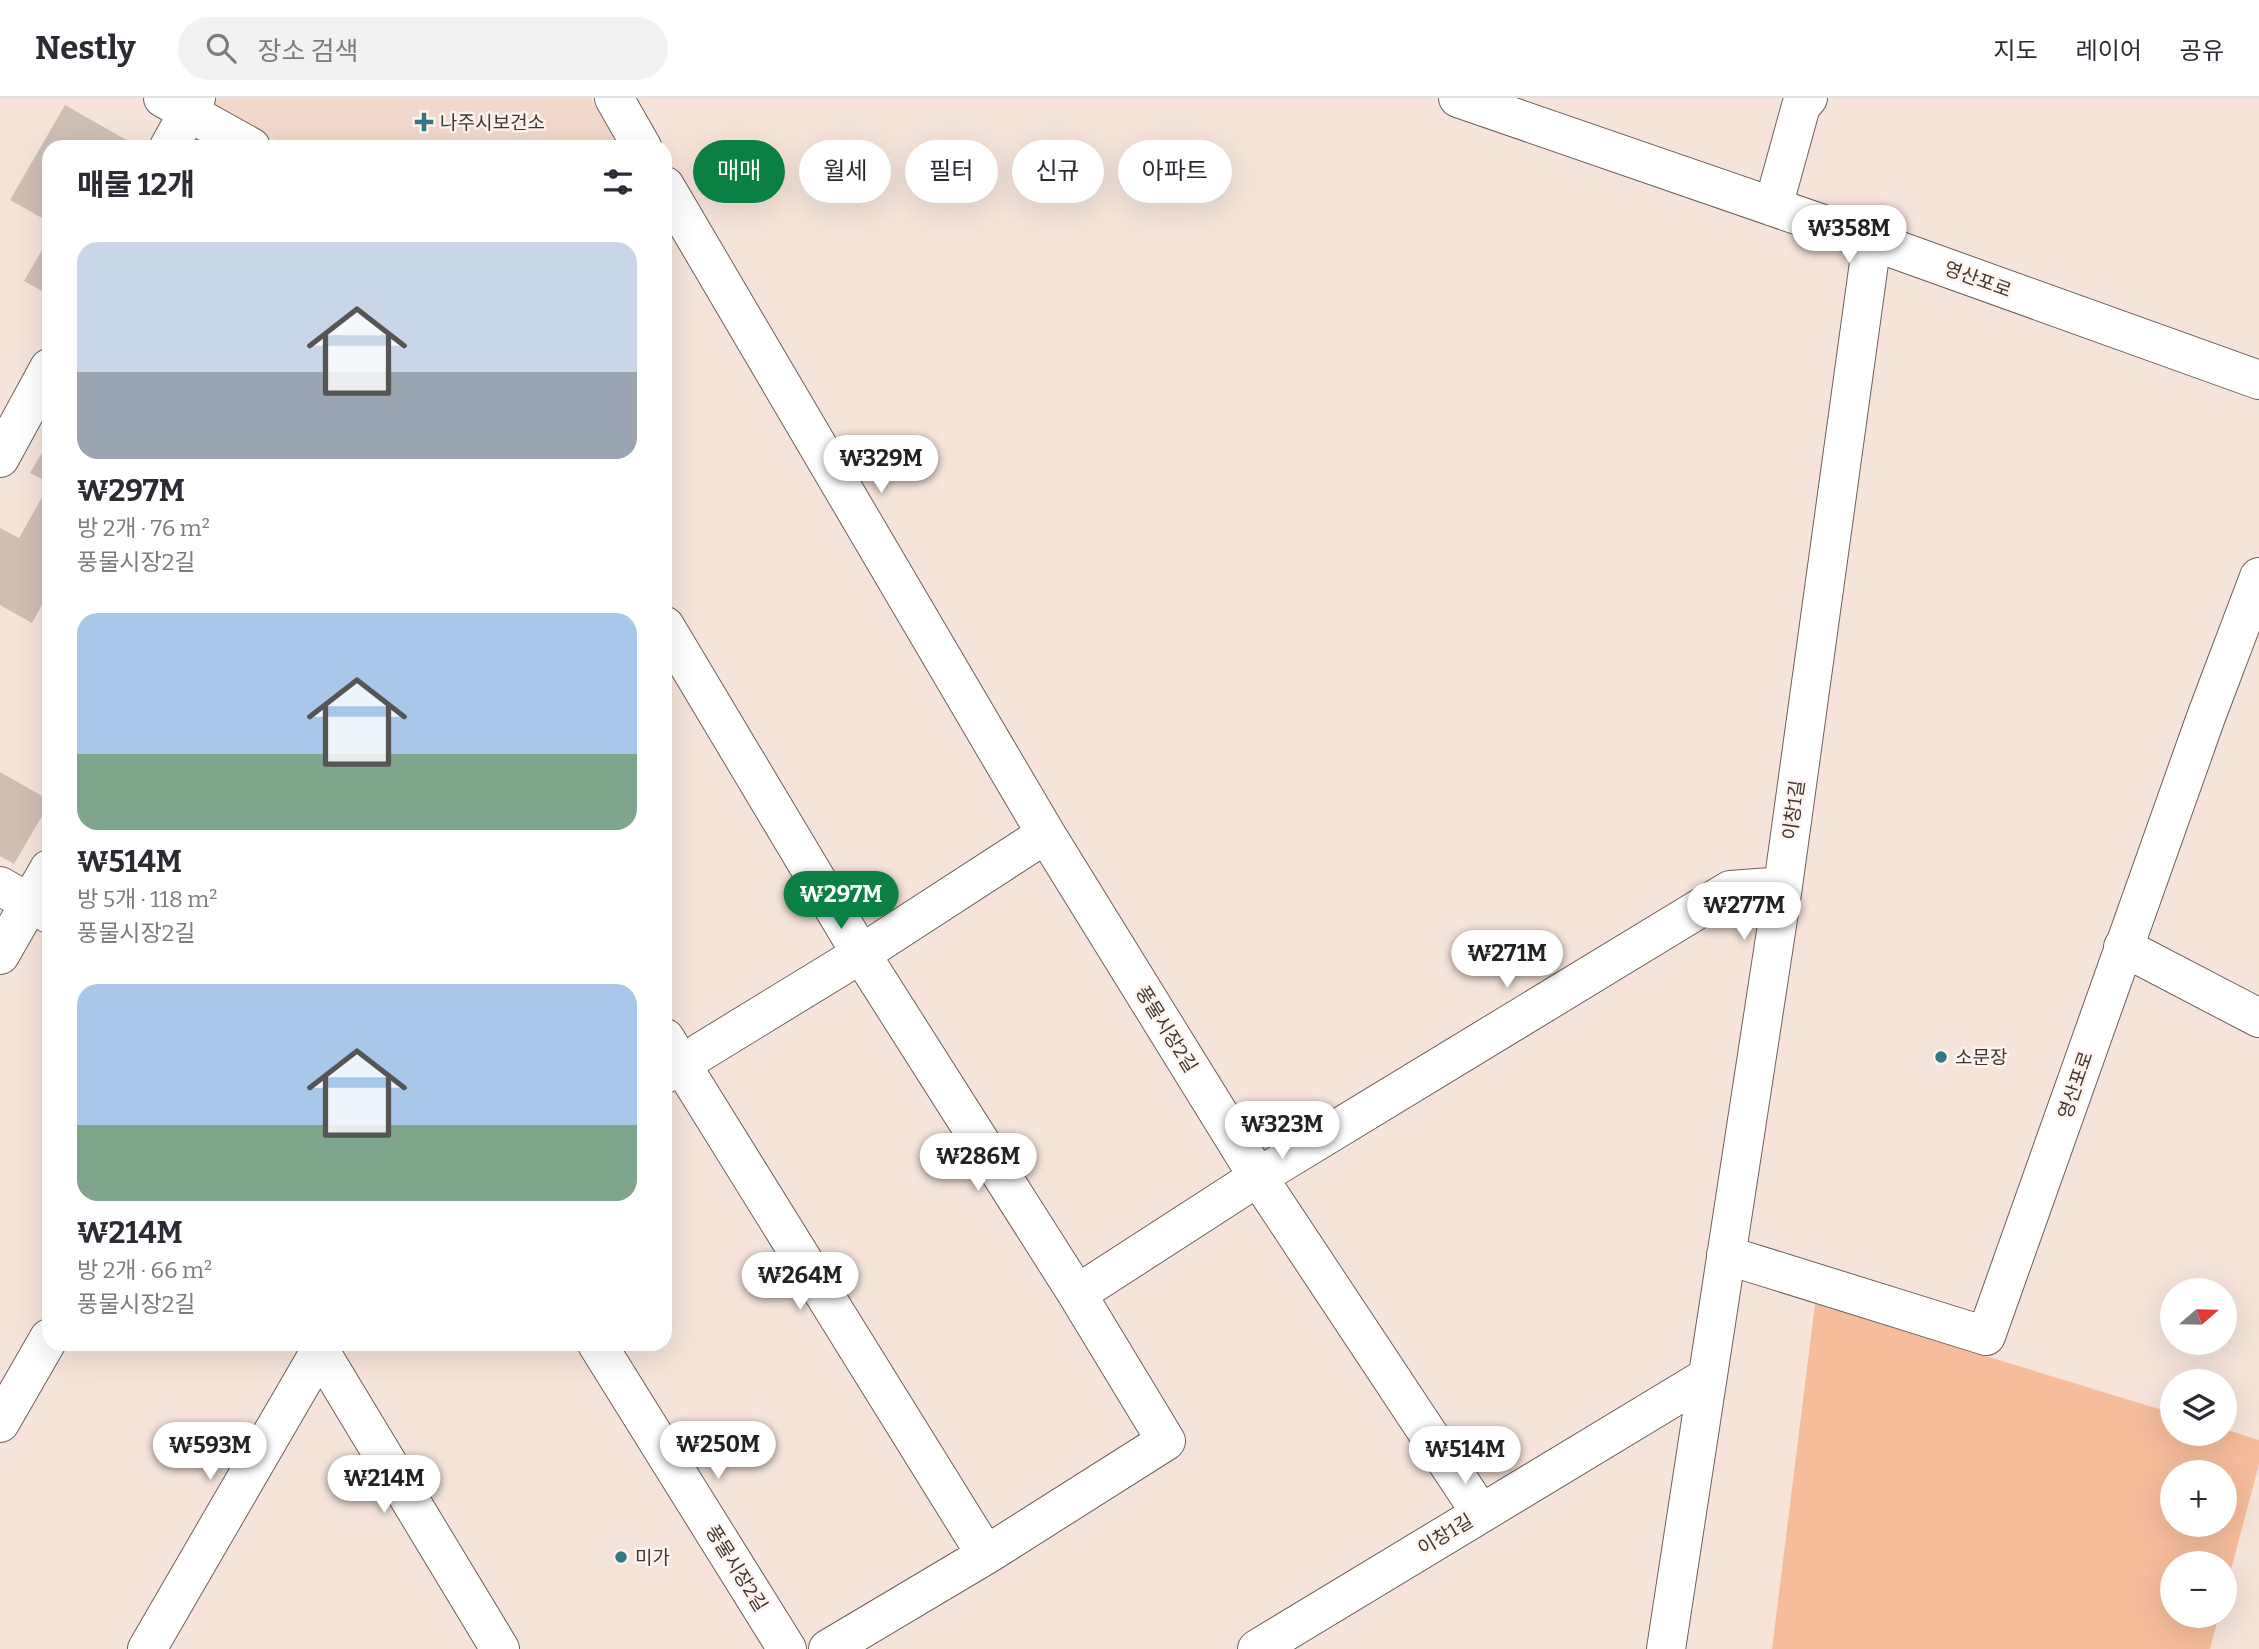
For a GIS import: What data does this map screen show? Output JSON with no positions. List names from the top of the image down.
{
  "streets": {
    "street": ["영산포로", "이창1길", "풍물시장2길"]
  },
  "crossings": [
    ["영산포로", "이창1길"],
    ["이창1길", "풍물시장2길"]
  ],
  "places": {
    "health": ["나주시보건소"],
    "other": ["소문장", "미가"]
  },
  "north": "right",
  "page": {
    "header": "Nestly",
    "search": "장소 검색",
    "nav": ["지도", "레이어", "공유"],
    "chip": [
      "매매",
      "월세",
      "필터",
      "신규",
      "아파트"
    ],
    "heading": "매물 12개",
    "price": [
      "₩358M",
      "₩329M",
      "₩297M",
      "₩277M",
      "₩271M",
      "₩323M",
      "₩286M",
      "₩264M",
      "₩250M",
      "₩593M",
      "₩514M",
      "₩214M"
    ],
    "list": [
      {
        "name": "₩297M",
        "note": "방 2개 · 76 m² · 풍물시장2길"
      },
      {
        "name": "₩514M",
        "note": "방 5개 · 118 m² · 풍물시장2길"
      },
      {
        "name": "₩214M",
        "note": "방 2개 · 66 m² · 풍물시장2길"
      }
    ],
    "map_buttons": ["+", "−"]
  }
}
